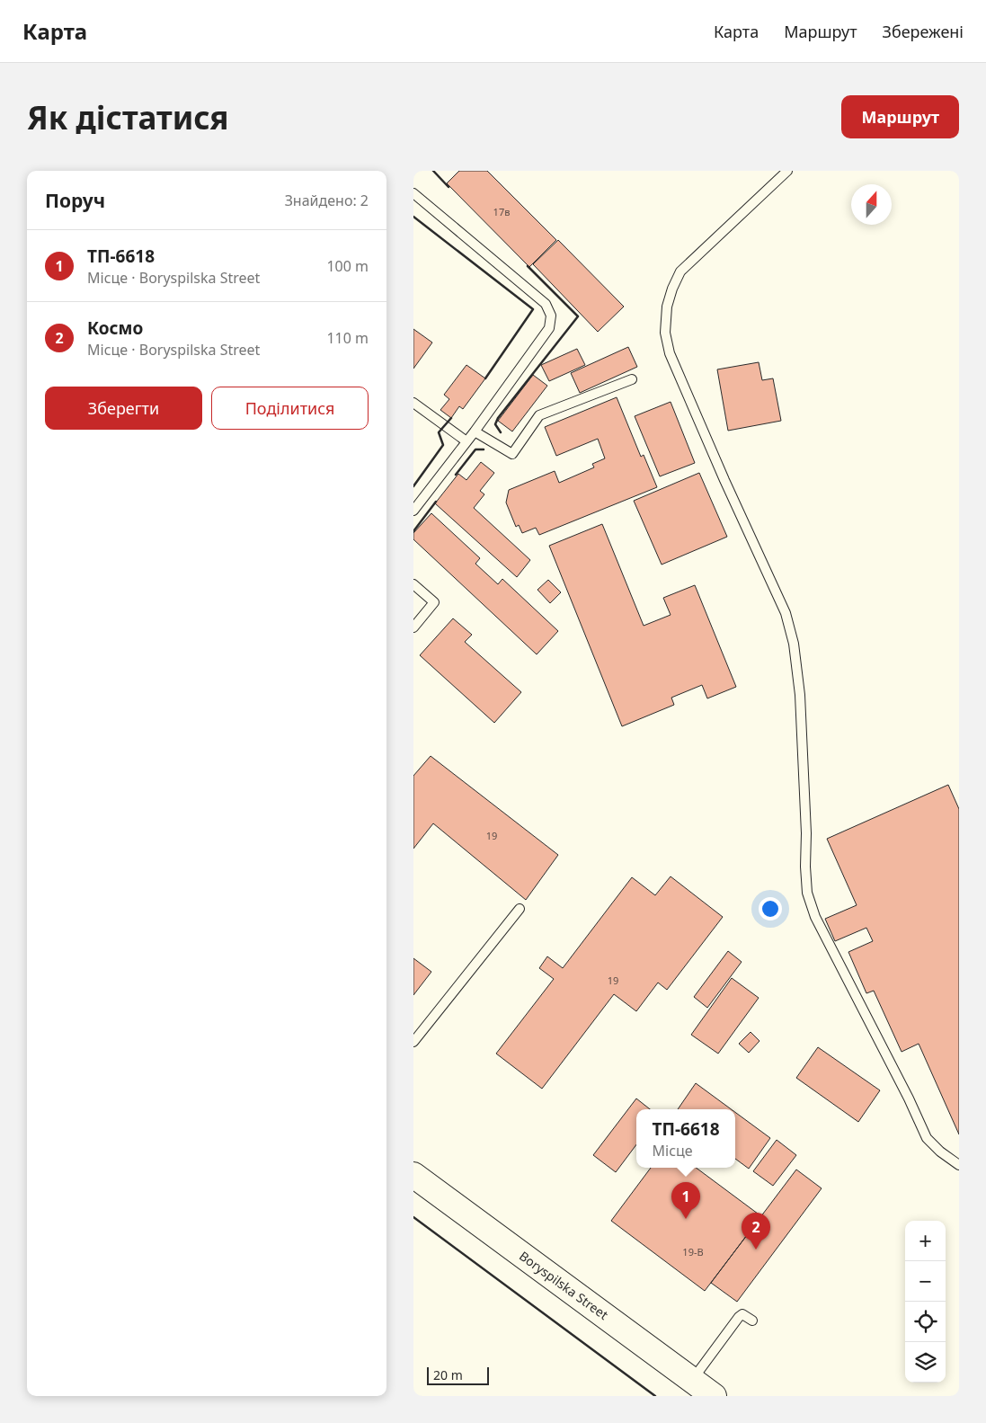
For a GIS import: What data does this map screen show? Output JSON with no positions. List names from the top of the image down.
{
  "streets": {
    "main road": ["Boryspilska Street"]
  },
  "house_numbers": [
    "17в",
    "19",
    "19",
    "19-В"
  ],
  "scale_bar": "20 m",
  "north": "top",
  "page": {
    "header": "Карта",
    "nav": ["Карта", "Маршрут", "Збережені"],
    "buttons": [
      "Маршрут",
      ["Зберегти", "Поділитися"]
    ],
    "title": "Як дістатися",
    "heading": ["Поруч", "Знайдено: 2"],
    "list": [
      {
        "mark": "1",
        "name": "ТП-6618",
        "note": "Місце · Boryspilska Street",
        "value": "100 m"
      },
      {
        "mark": "2",
        "name": "Космо",
        "note": "Місце · Boryspilska Street",
        "value": "110 m"
      }
    ],
    "popup": ["ТП-6618", "Місце"],
    "pins": ["1", "2"],
    "map_buttons": ["+", "−"],
    "scale": "20 m"
  }
}
